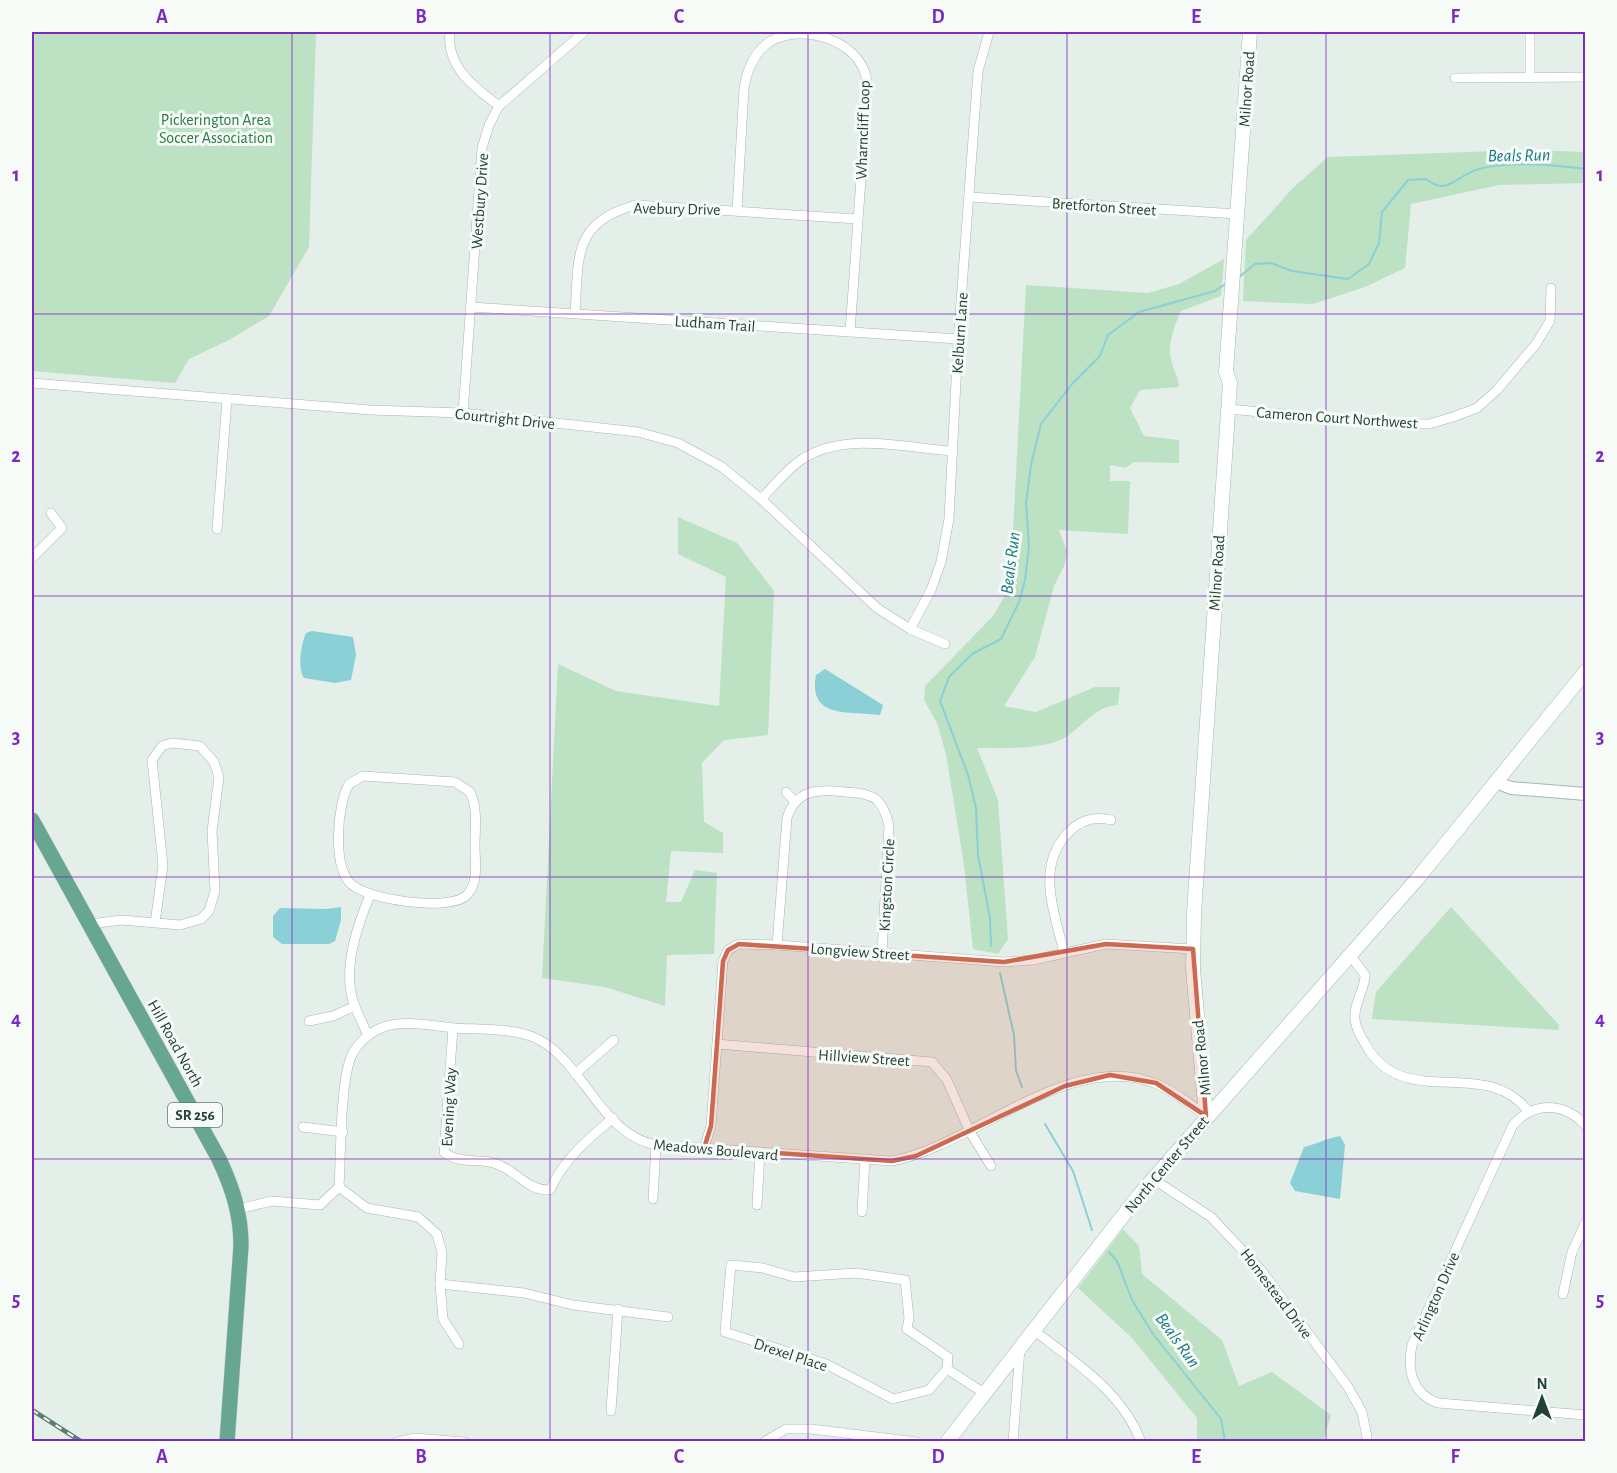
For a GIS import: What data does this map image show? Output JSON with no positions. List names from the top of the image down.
{
  "streets": {
    "main road": [
      "Milnor Road",
      "Hill Road North",
      "SR 256",
      "North Center Street"
    ],
    "street": [
      "Wharncliff Loop",
      "Westbury Drive",
      "Bretforton Street",
      "Avebury Drive",
      "Ludham Trail",
      "Kelburn Lane",
      "Cameron Court Northwest",
      "Courtright Drive",
      "Kingston Circle",
      "Longview Street",
      "Hillview Street",
      "Evening Way",
      "Meadows Boulevard",
      "Homestead Drive",
      "Arlington Drive",
      "Drexel Place"
    ]
  },
  "crossings": [
    ["Milnor Road", "Bretforton Street"],
    ["Milnor Road", "Cameron Court Northwest"],
    ["Milnor Road", "Longview Street"],
    ["Milnor Road", "Meadows Boulevard"],
    ["Milnor Road", "North Center Street"],
    ["Wharncliff Loop", "Avebury Drive"],
    ["Wharncliff Loop", "Ludham Trail"],
    ["Westbury Drive", "Ludham Trail"],
    ["Westbury Drive", "Courtright Drive"],
    ["Bretforton Street", "Kelburn Lane"],
    ["Avebury Drive", "Ludham Trail"],
    ["Ludham Trail", "Kelburn Lane"],
    ["Kelburn Lane", "Courtright Drive"],
    ["Kingston Circle", "Longview Street"],
    ["Longview Street", "Hillview Street"],
    ["Longview Street", "Meadows Boulevard"],
    ["Hillview Street", "Meadows Boulevard"],
    ["Evening Way", "Meadows Boulevard"],
    ["Meadows Boulevard", "North Center Street"],
    ["North Center Street", "Homestead Drive"]
  ],
  "water": ["Beals Run"],
  "parks": ["Pickerington Area Soccer Association"],
  "north": "top",
  "grid": {
    "columns": [
      "A",
      "B",
      "C",
      "D",
      "E",
      "F"
    ],
    "rows": [
      "1",
      "2",
      "3",
      "4",
      "5"
    ]
  }
}
